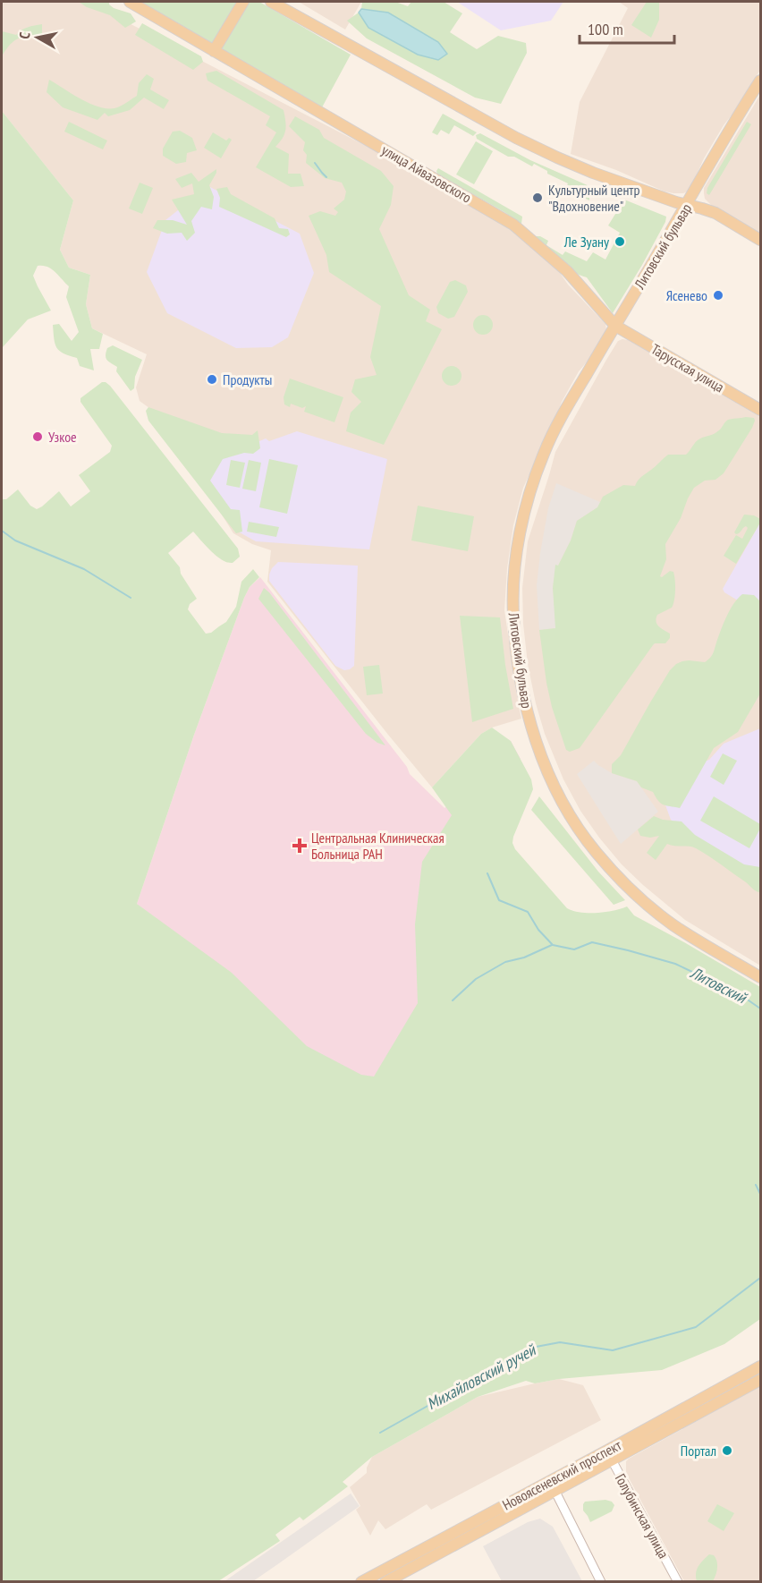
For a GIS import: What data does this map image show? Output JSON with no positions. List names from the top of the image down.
{
  "streets": {
    "main road": [
      "улица Айвазовского",
      "Литовский бульвар",
      "Тарусская улица",
      "Новоясеневский проспект"
    ],
    "street": ["Голубинская улица"]
  },
  "crossings": [
    ["улица Айвазовского", "Литовский бульвар"],
    ["улица Айвазовского", "Тарусская улица"],
    ["Литовский бульвар", "Тарусская улица"],
    ["Новоясеневский проспект", "Голубинская улица"]
  ],
  "water": ["Литовский", "Михайловский ручей"],
  "places": {
    "other": [
      "Культурный центр \"Вдохновение\"",
      "Ле Зуану",
      "Ясенево",
      "Продукты",
      "Узкое",
      "Портал"
    ],
    "health": ["Центральная Клиническая Больница РАН"]
  },
  "scale_bar": "100 m",
  "north": "left"
}
